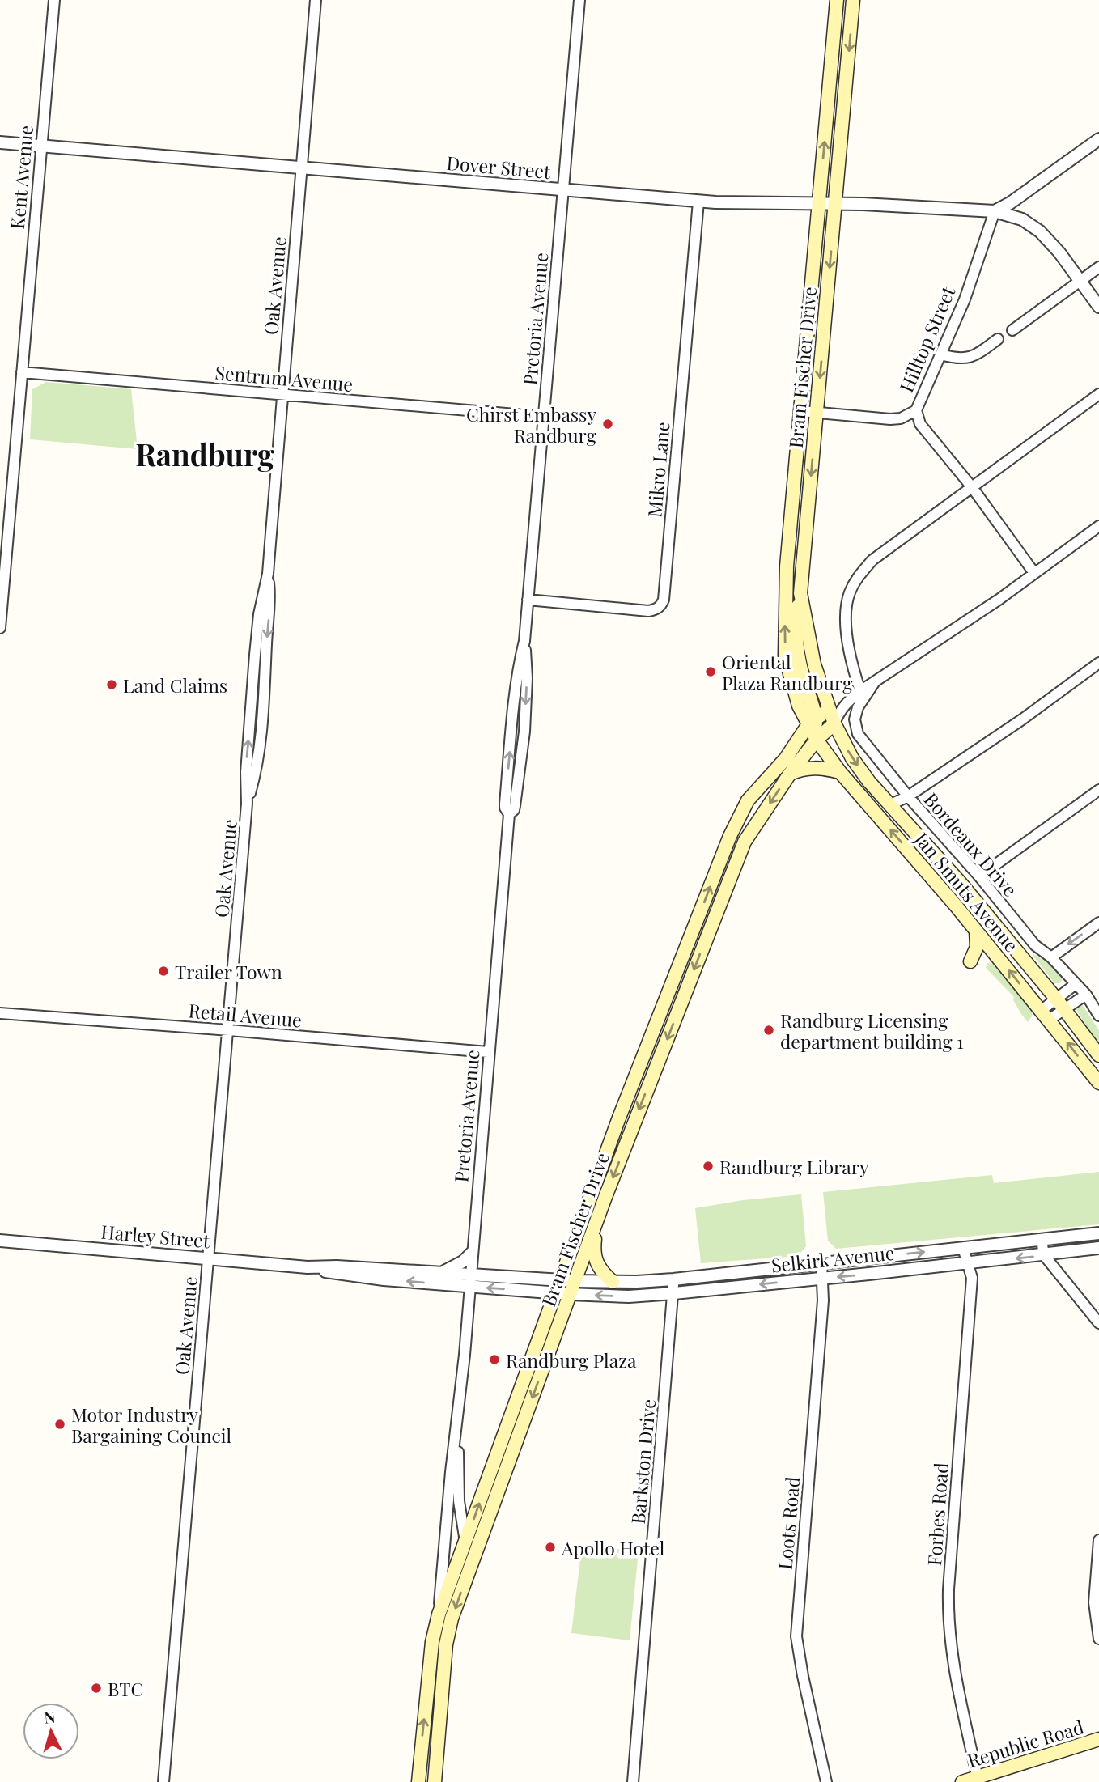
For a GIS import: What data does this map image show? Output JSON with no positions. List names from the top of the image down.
{
  "streets": {
    "main road": ["Bram Fischer Drive", "Jan Smuts Avenue", "Republic Road"],
    "street": [
      "Dover Street",
      "Kent Avenue",
      "Oak Avenue",
      "Pretoria Avenue",
      "Hilltop Street",
      "Sentrum Avenue",
      "Mikro Lane",
      "Bordeaux Drive",
      "Retail Avenue",
      "Harley Street",
      "Selkirk Avenue",
      "Barkston Drive",
      "Forbes Road",
      "Loots Road"
    ]
  },
  "crossings": [
    ["Dover Street", "Kent Avenue"],
    ["Dover Street", "Oak Avenue"],
    ["Dover Street", "Pretoria Avenue"],
    ["Dover Street", "Hilltop Street"],
    ["Dover Street", "Bram Fischer Drive"],
    ["Dover Street", "Mikro Lane"],
    ["Kent Avenue", "Sentrum Avenue"],
    ["Oak Avenue", "Sentrum Avenue"],
    ["Oak Avenue", "Retail Avenue"],
    ["Oak Avenue", "Harley Street"],
    ["Pretoria Avenue", "Bram Fischer Drive"],
    ["Pretoria Avenue", "Sentrum Avenue"],
    ["Pretoria Avenue", "Mikro Lane"],
    ["Pretoria Avenue", "Retail Avenue"],
    ["Pretoria Avenue", "Harley Street"],
    ["Bram Fischer Drive", "Jan Smuts Avenue"],
    ["Bram Fischer Drive", "Harley Street"],
    ["Bram Fischer Drive", "Selkirk Avenue"],
    ["Harley Street", "Selkirk Avenue"],
    ["Selkirk Avenue", "Barkston Drive"],
    ["Selkirk Avenue", "Forbes Road"],
    ["Selkirk Avenue", "Loots Road"],
    ["Forbes Road", "Republic Road"]
  ],
  "districts": ["Randburg"],
  "places": [
    "Chirst Embassy Randburg",
    "Oriental Plaza Randburg",
    "Land Claims",
    "Trailer Town",
    "Randburg Licensing department building 1",
    "Randburg Library",
    "Randburg Plaza",
    "Motor Industry Bargaining Council",
    "Apollo Hotel",
    "BTC"
  ],
  "north": "top"
}
